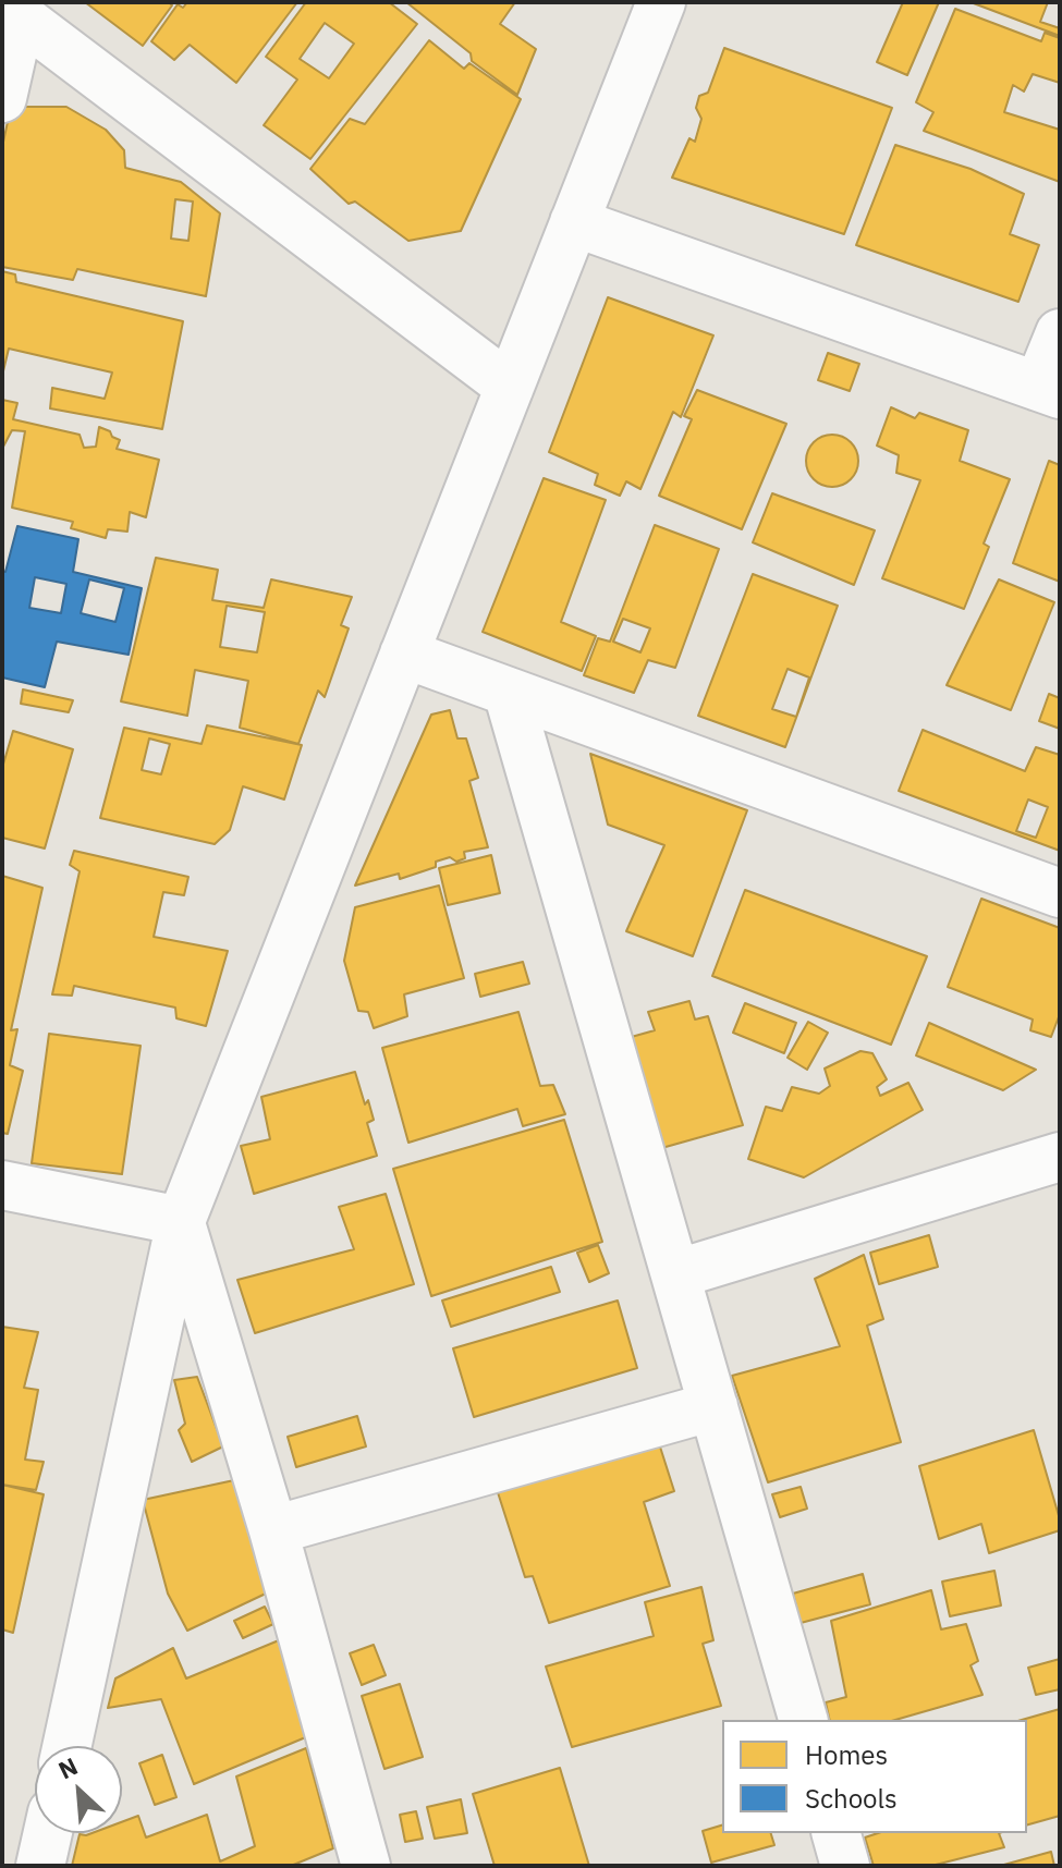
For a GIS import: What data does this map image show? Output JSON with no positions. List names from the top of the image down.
{
  "legend": ["Homes", "Schools"],
  "north": "top left"
}
